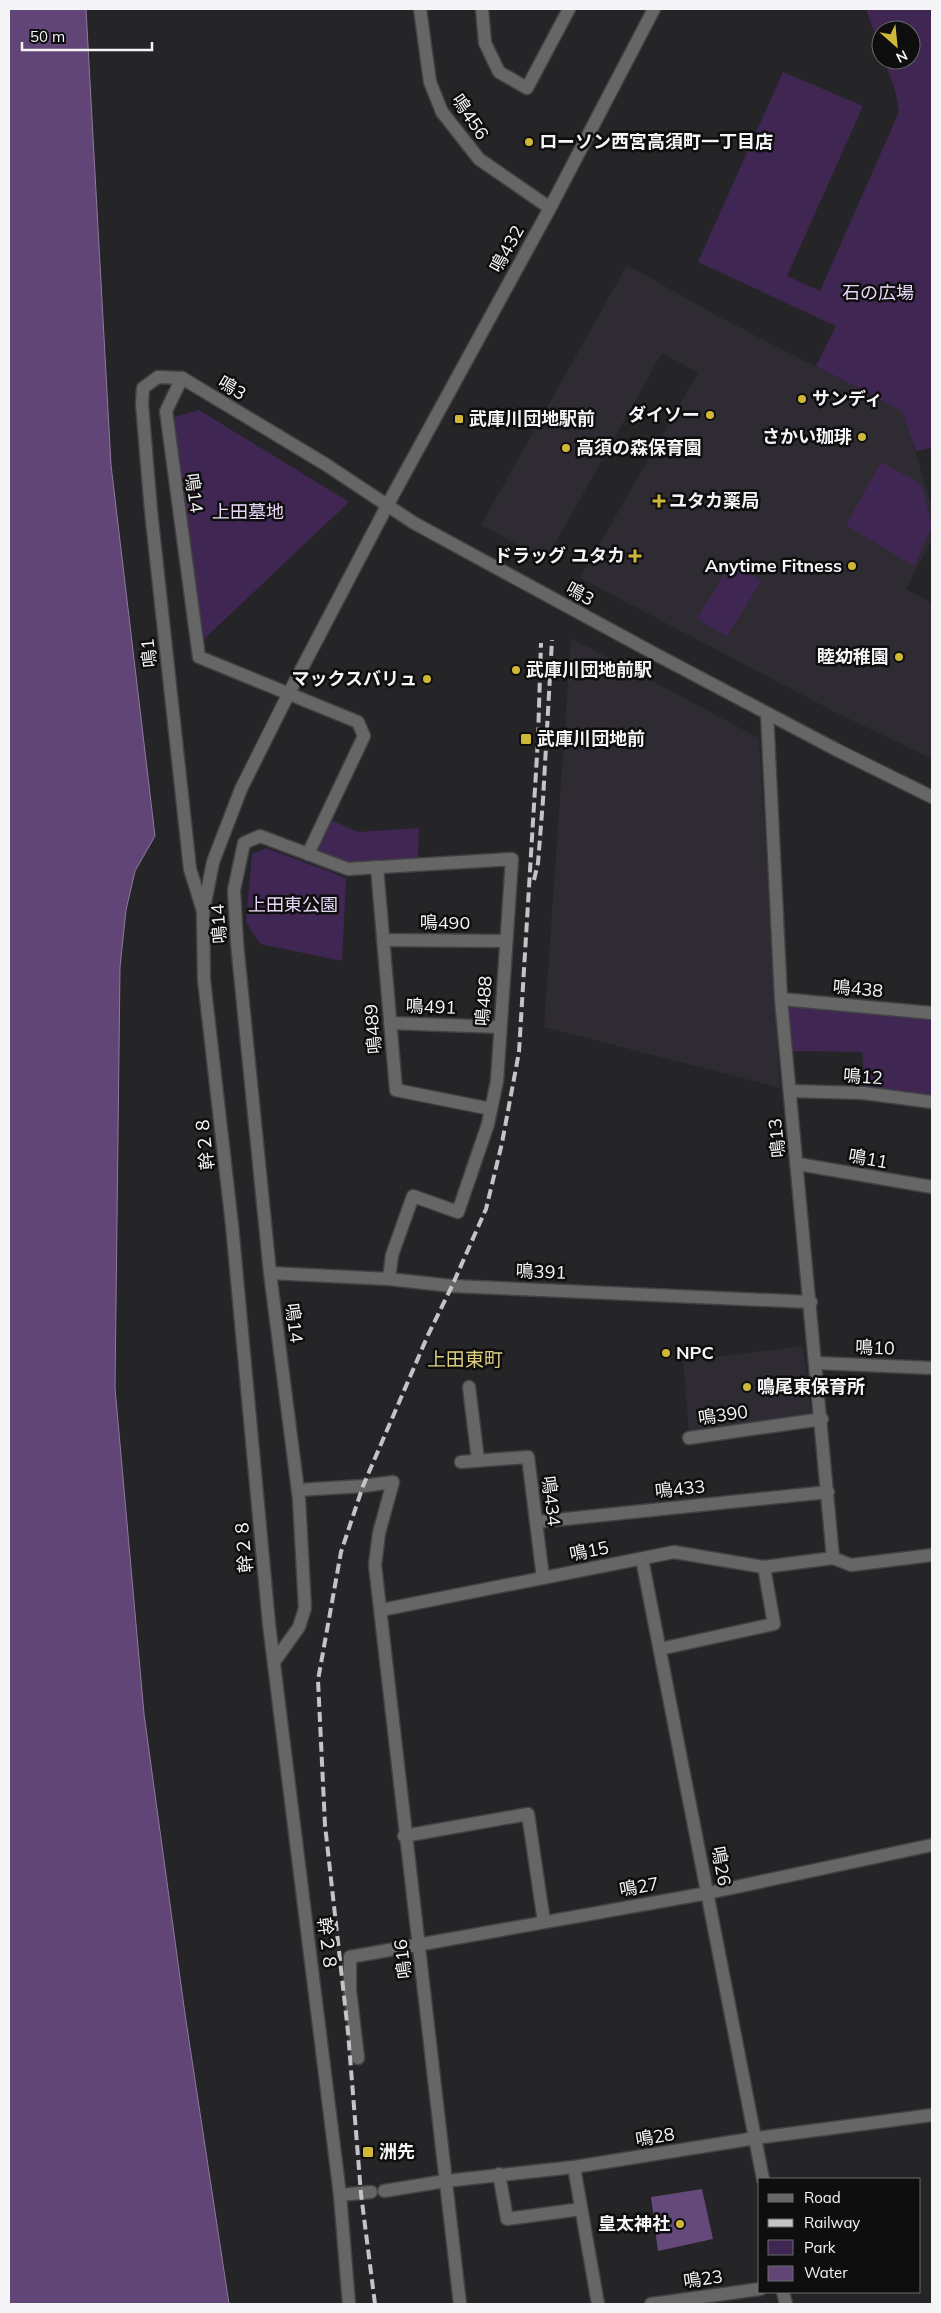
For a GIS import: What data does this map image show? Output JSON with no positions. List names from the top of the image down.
{
  "streets": {
    "street": [
      "鳴456",
      "鳴432",
      "鳴3",
      "鳴14",
      "鳴1",
      "鳴490",
      "鳴438",
      "鳴488",
      "鳴491",
      "鳴489",
      "鳴12",
      "鳴13",
      "幹２８",
      "鳴11",
      "鳴391",
      "鳴10",
      "鳴390",
      "鳴433",
      "鳴434",
      "鳴15",
      "鳴26",
      "鳴27",
      "鳴16",
      "鳴28",
      "鳴23"
    ]
  },
  "crossings": [
    ["鳴456", "鳴432"],
    ["鳴432", "鳴3"],
    ["鳴432", "鳴14"],
    ["鳴432", "幹２８"],
    ["鳴3", "鳴14"],
    ["鳴3", "鳴1"],
    ["鳴3", "鳴13"],
    ["鳴14", "鳴1"],
    ["鳴14", "鳴488"],
    ["鳴14", "幹２８"],
    ["鳴14", "鳴391"],
    ["鳴1", "幹２８"],
    ["鳴490", "鳴488"],
    ["鳴490", "鳴489"],
    ["鳴438", "鳴13"],
    ["鳴488", "鳴491"],
    ["鳴488", "鳴489"],
    ["鳴488", "鳴391"],
    ["鳴491", "鳴489"],
    ["鳴12", "鳴13"],
    ["鳴13", "鳴11"],
    ["鳴13", "鳴391"],
    ["鳴13", "鳴10"],
    ["鳴13", "鳴390"],
    ["鳴13", "鳴433"],
    ["鳴13", "鳴15"],
    ["幹２８", "鳴28"],
    ["鳴433", "鳴434"],
    ["鳴434", "鳴15"],
    ["鳴15", "鳴26"],
    ["鳴15", "鳴16"],
    ["鳴26", "鳴27"],
    ["鳴26", "鳴28"],
    ["鳴27", "鳴16"],
    ["鳴16", "鳴28"]
  ],
  "districts": ["上田東町"],
  "parks": ["石の広場", "上田墓地", "上田東公園"],
  "places": {
    "other": [
      "ローソン西宮高須町一丁目店",
      "サンディ",
      "ダイソー",
      "さかい珈琲",
      "高須の森保育園",
      "Anytime Fitness",
      "睦幼稚園",
      "武庫川団地前駅",
      "マックスバリュ",
      "NPC",
      "鳴尾東保育所",
      "皇太神社"
    ],
    "transit": ["武庫川団地駅前", "武庫川団地前", "洲先"],
    "health": ["ユタカ薬局", "ドラッグ ユタカ"]
  },
  "legend": [
    "Road",
    "Railway",
    "Park",
    "Water"
  ],
  "scale_bar": "50 m",
  "north": "bottom right"
}
